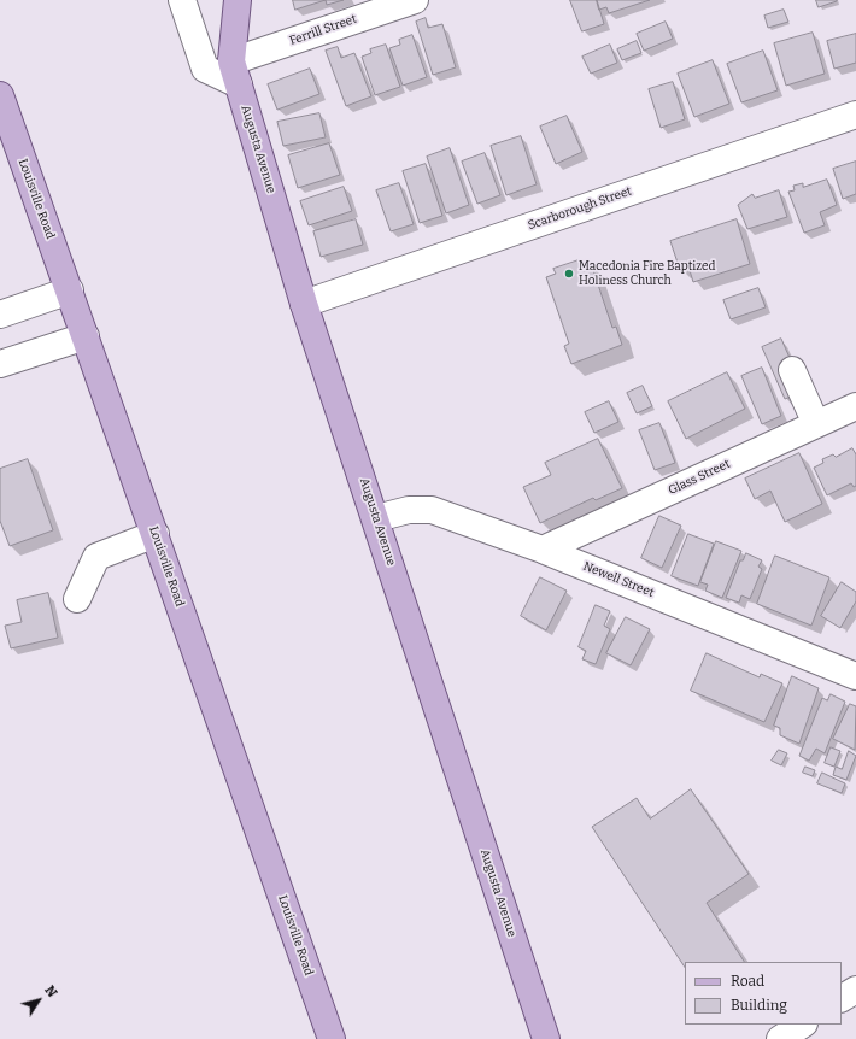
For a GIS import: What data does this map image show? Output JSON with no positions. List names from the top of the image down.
{
  "streets": {
    "main road": ["Augusta Avenue", "Louisville Road"],
    "street": [
      "Ferrill Street",
      "Scarborough Street",
      "Glass Street",
      "Newell Street"
    ]
  },
  "crossings": [
    ["Ferrill Street", "Augusta Avenue"],
    ["Augusta Avenue", "Scarborough Street"],
    ["Augusta Avenue", "Newell Street"],
    ["Glass Street", "Newell Street"]
  ],
  "places": ["Macedonia Fire Baptized Holiness Church"],
  "legend": ["Road", "Building"],
  "north": "top right"
}
